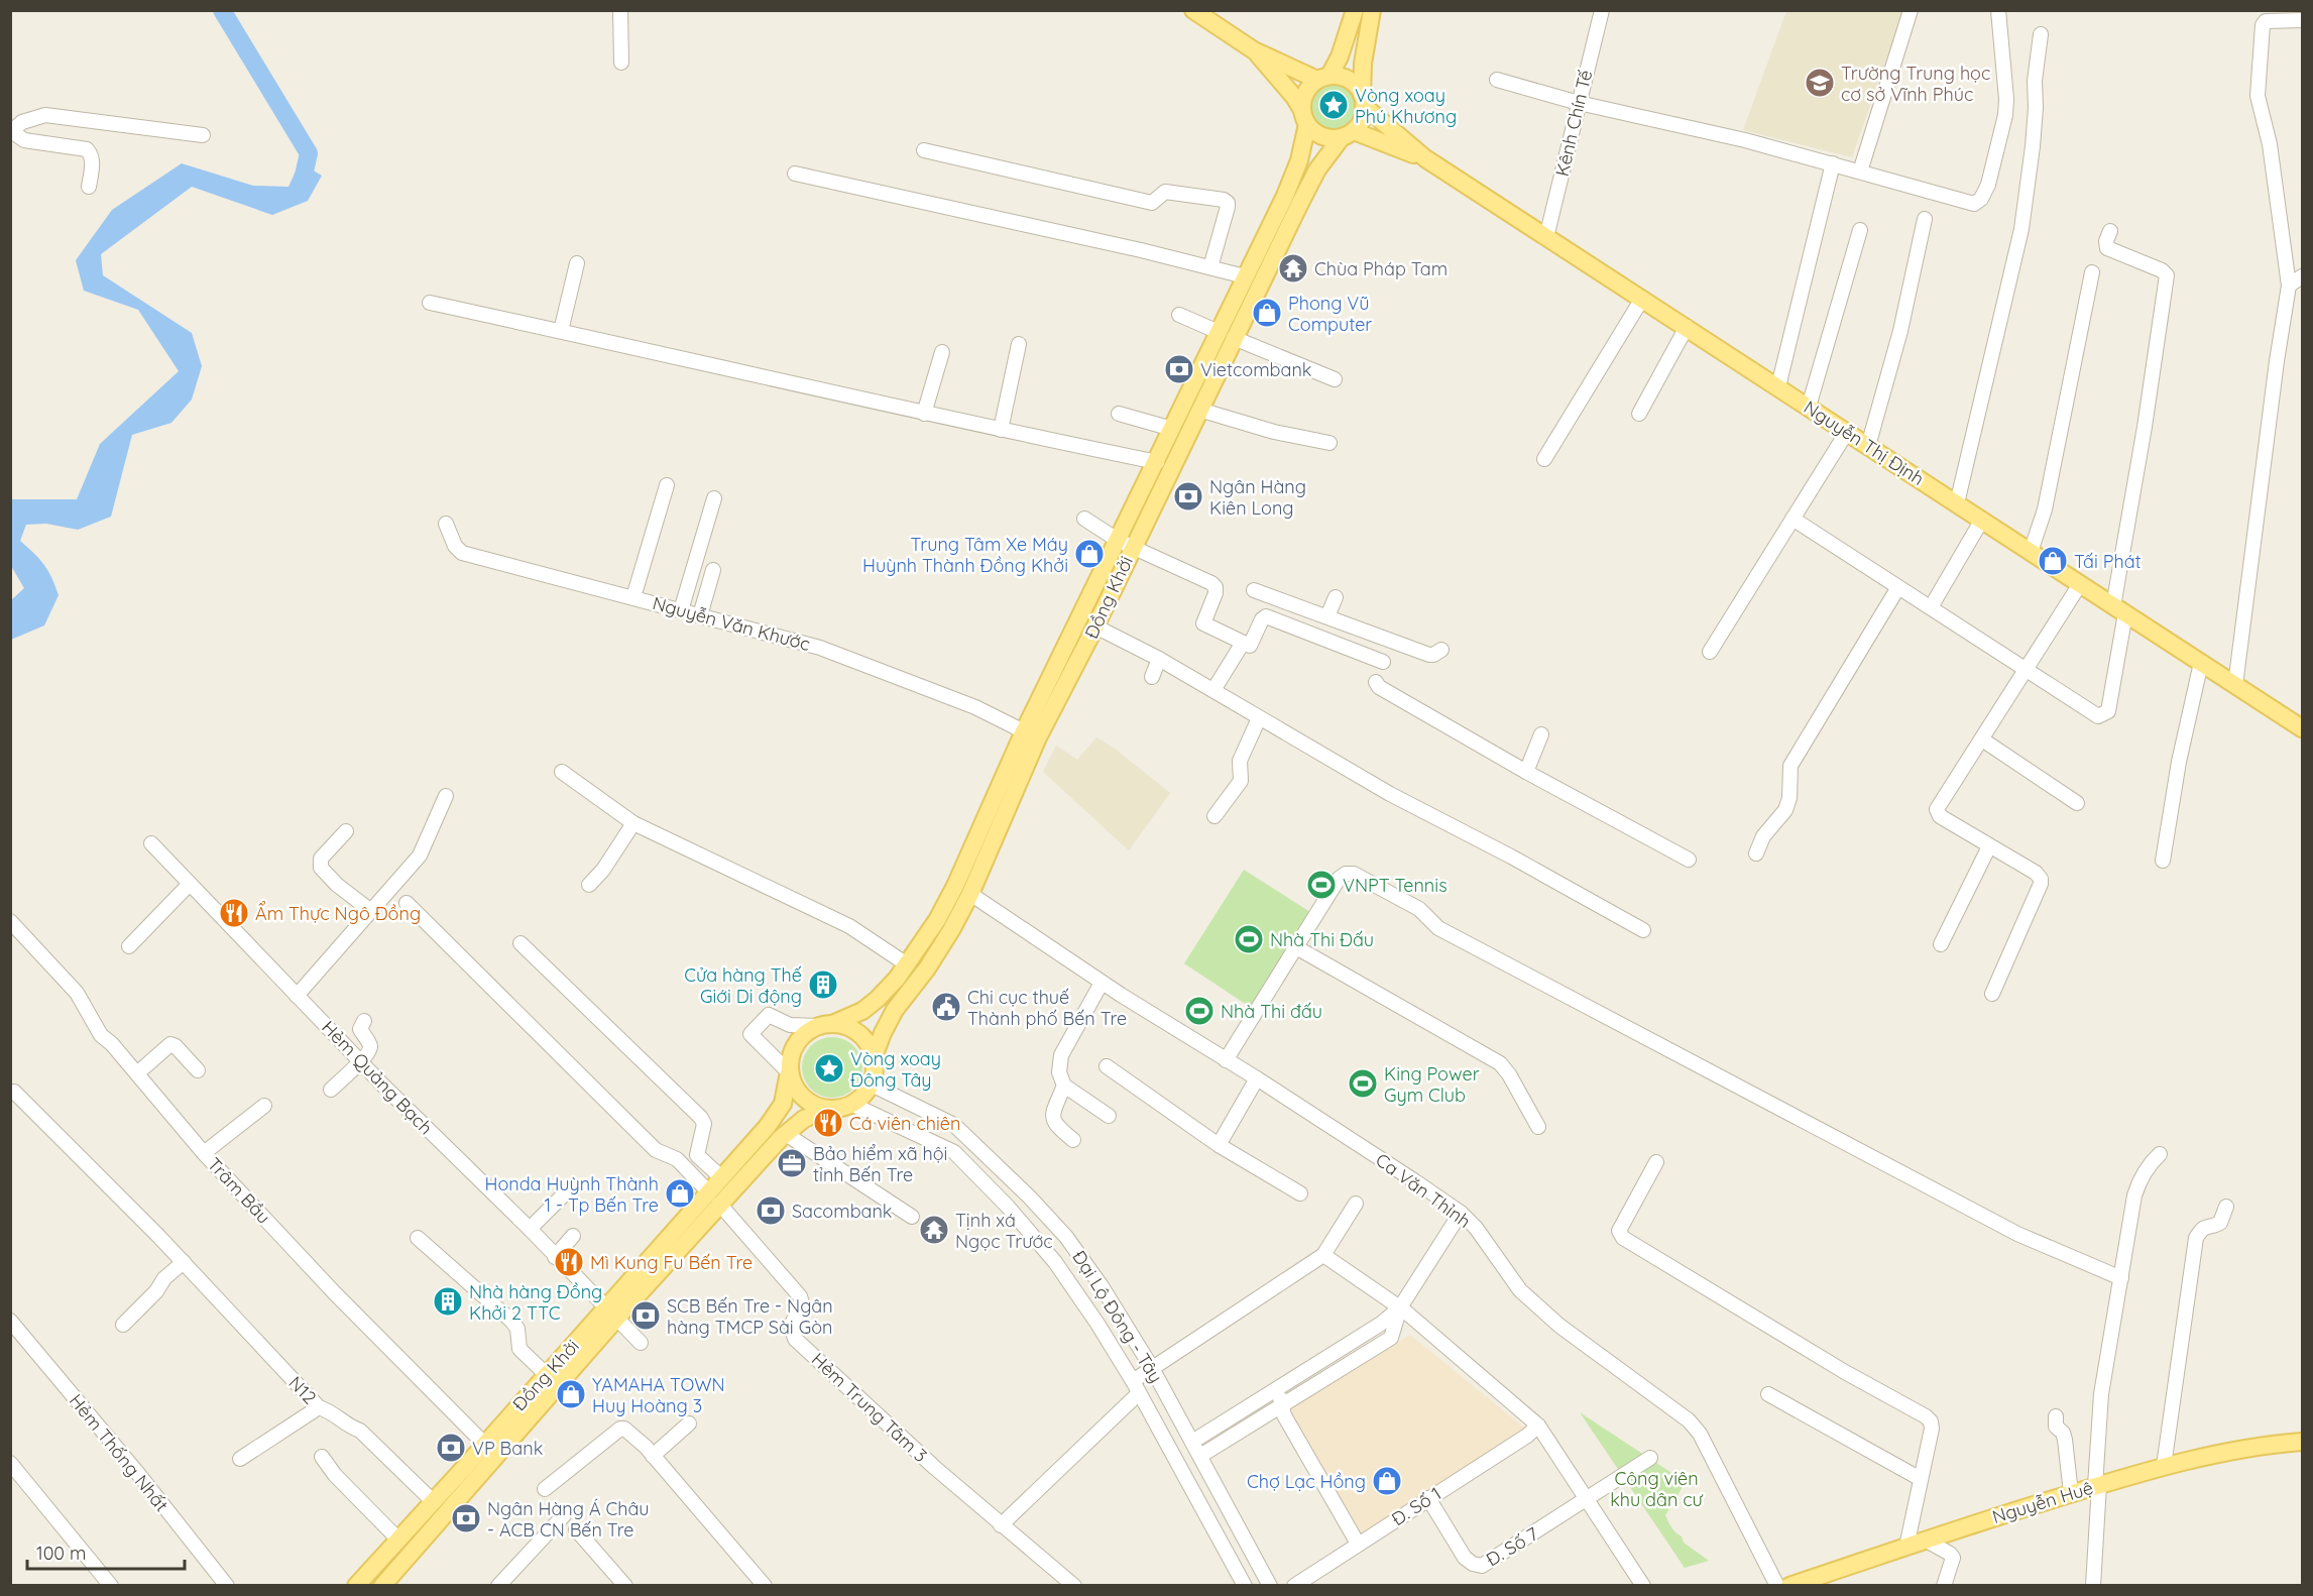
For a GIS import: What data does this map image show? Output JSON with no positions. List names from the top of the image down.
{
  "streets": {
    "main road": ["Nguyễn Thị Định", "Đồng Khởi", "Nguyễn Huệ"],
    "street": [
      "Kênh Chín Tế",
      "Nguyễn Văn Khước",
      "Hẻm Quảng Bạch",
      "Trâm Bầu",
      "Ca Văn Thỉnh",
      "Đại Lộ Đông - Tây",
      "N12",
      "Hẻm Trung Tâm 3",
      "Hẻm Thống Nhất",
      "Đ. Số 1",
      "Đ. Số 7"
    ]
  },
  "crossings": [
    ["Kênh Chín Tế", "Nguyễn Thị Định"],
    ["Nguyễn Thị Định", "Đồng Khởi"],
    ["Đồng Khởi", "Nguyễn Văn Khước"],
    ["Đồng Khởi", "Hẻm Quảng Bạch"],
    ["Đồng Khởi", "Trâm Bầu"],
    ["Đồng Khởi", "Ca Văn Thỉnh"],
    ["Đồng Khởi", "Đại Lộ Đông - Tây"],
    ["Đồng Khởi", "N12"],
    ["Đồng Khởi", "Hẻm Trung Tâm 3"],
    ["Đ. Số 1", "Đ. Số 7"]
  ],
  "parks": ["Công viên khu dân cư"],
  "places": {
    "school or university": ["Trường Trung học cơ sở Vĩnh Phúc"],
    "place": ["Vòng xoay Phú Khương", "Vòng xoay Đông Tây"],
    "temple": ["Chùa Pháp Tam", "Tịnh xá Ngọc Trước"],
    "shop": [
      "Phong Vũ Computer",
      "Trung Tâm Xe Máy Huỳnh Thành Đồng Khởi",
      "Tấi Phát",
      "Honda Huỳnh Thành 1 - Tp Bến Tre",
      "YAMAHA TOWN Huy Hoàng 3",
      "Chợ Lạc Hồng"
    ],
    "bank": [
      "Vietcombank",
      "Ngân Hàng Kiên Long",
      "Sacombank",
      "SCB Bến Tre - Ngân hàng TMCP Sài Gòn",
      "VP Bank",
      "Ngân Hàng Á Châu - ACB CN Bến Tre"
    ],
    "sports": [
      "VNPT Tennis",
      "Nhà Thi Đấu",
      "Nhà Thi đấu",
      "King Power Gym Club"
    ],
    "restaurant": ["Ẩm Thực Ngô Đồng", "Cá viên chiên", "Mì Kung Fu Bến Tre"],
    "building": ["Cửa hàng Thế Giới Di động", "Nhà hàng Đồng Khởi 2 TTC"],
    "public building": ["Chi cục thuế Thành phố Bến Tre"],
    "office": ["Bảo hiểm xã hội tỉnh Bến Tre"]
  },
  "scale_bar": "100 m"
}
